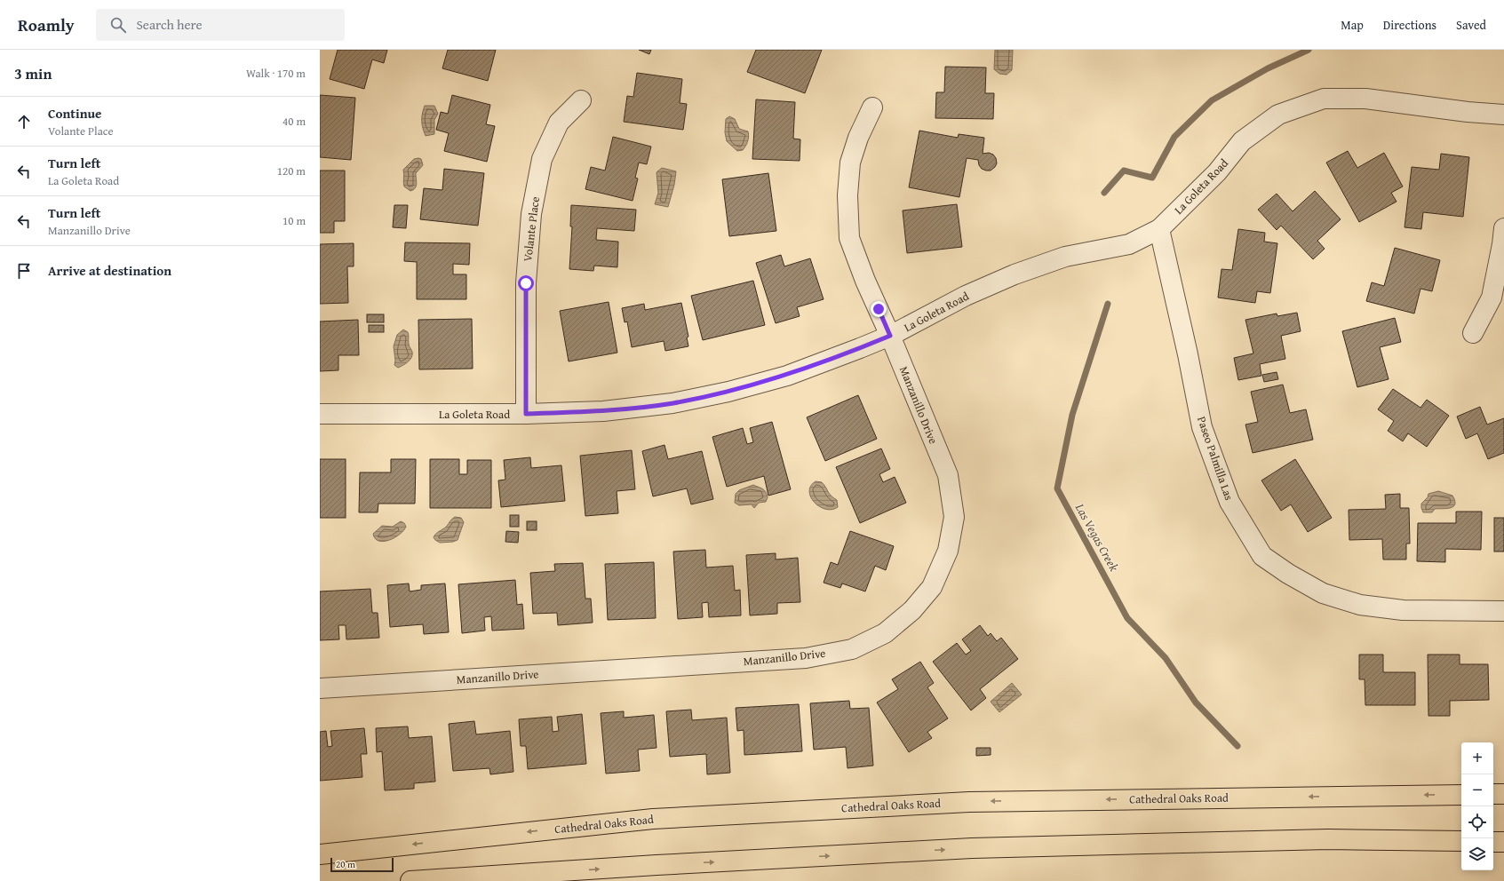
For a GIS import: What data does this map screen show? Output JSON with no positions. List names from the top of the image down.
{
  "streets": {
    "main road": ["Cathedral Oaks Road"],
    "street": [
      "La Goleta Road",
      "Volante Place",
      "Manzanillo Drive",
      "Paseo Palmilla Las"
    ]
  },
  "crossings": [
    ["La Goleta Road", "Volante Place"],
    ["La Goleta Road", "Manzanillo Drive"],
    ["La Goleta Road", "Paseo Palmilla Las"]
  ],
  "water": ["Las Vegas Creek"],
  "scale_bar": "20 m",
  "page": {
    "header": "Roamly",
    "search": "Search here",
    "nav": ["Map", "Directions", "Saved"],
    "heading": ["3 min", "Walk · 170 m"],
    "list": [
      ["Continue", "Volante Place", "40 m"],
      ["Turn left", "La Goleta Road", "120 m"],
      ["Turn left", "Manzanillo Drive", "10 m"],
      "Arrive at destination"
    ],
    "map_buttons": ["+", "−"],
    "scale": "20 m"
  }
}
